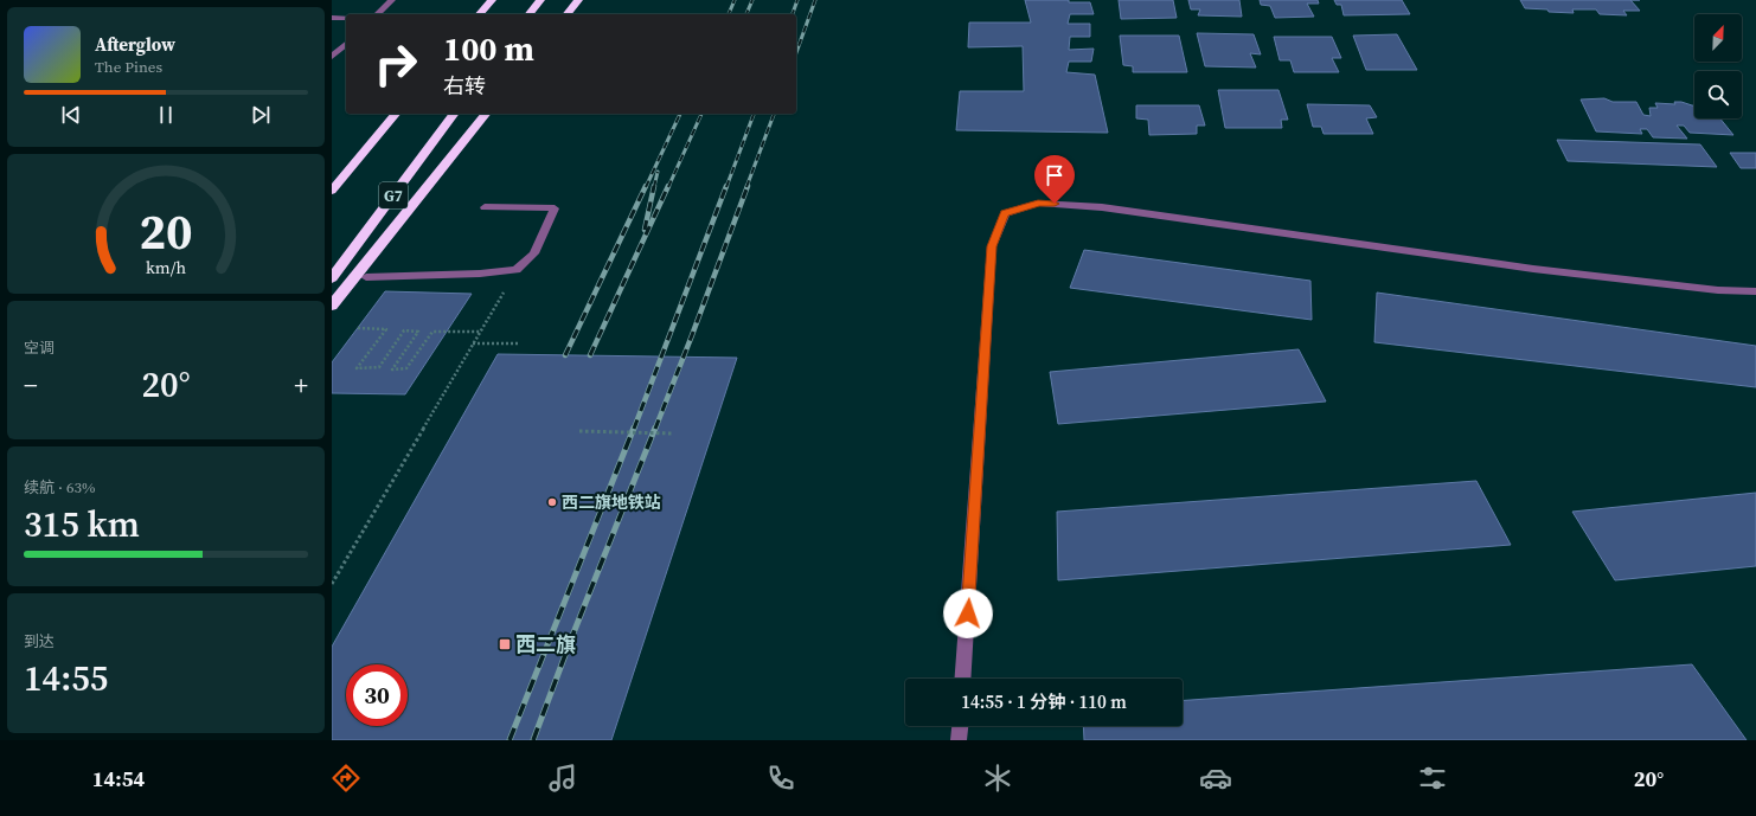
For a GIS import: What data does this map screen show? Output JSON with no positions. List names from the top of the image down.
{
  "streets": {
    "highway": ["G7"]
  },
  "places": {
    "other": ["西二旗地铁站"],
    "transit": ["西二旗"]
  },
  "north": "top right",
  "page": {
    "turn": ["100 m", "右转"],
    "song": ["Afterglow", "The Pines"],
    "tile": [
      "空调",
      ["续航 · 63%", "315 km"],
      ["到达", "14:55"]
    ],
    "heat": ["−", "20°", "+"],
    "limit": "30",
    "trip": "14:55 · 1 分钟 · 110 m",
    "tabs": ["14:54", "20°"],
    "gauge": ["20", "km/h"]
  }
}
